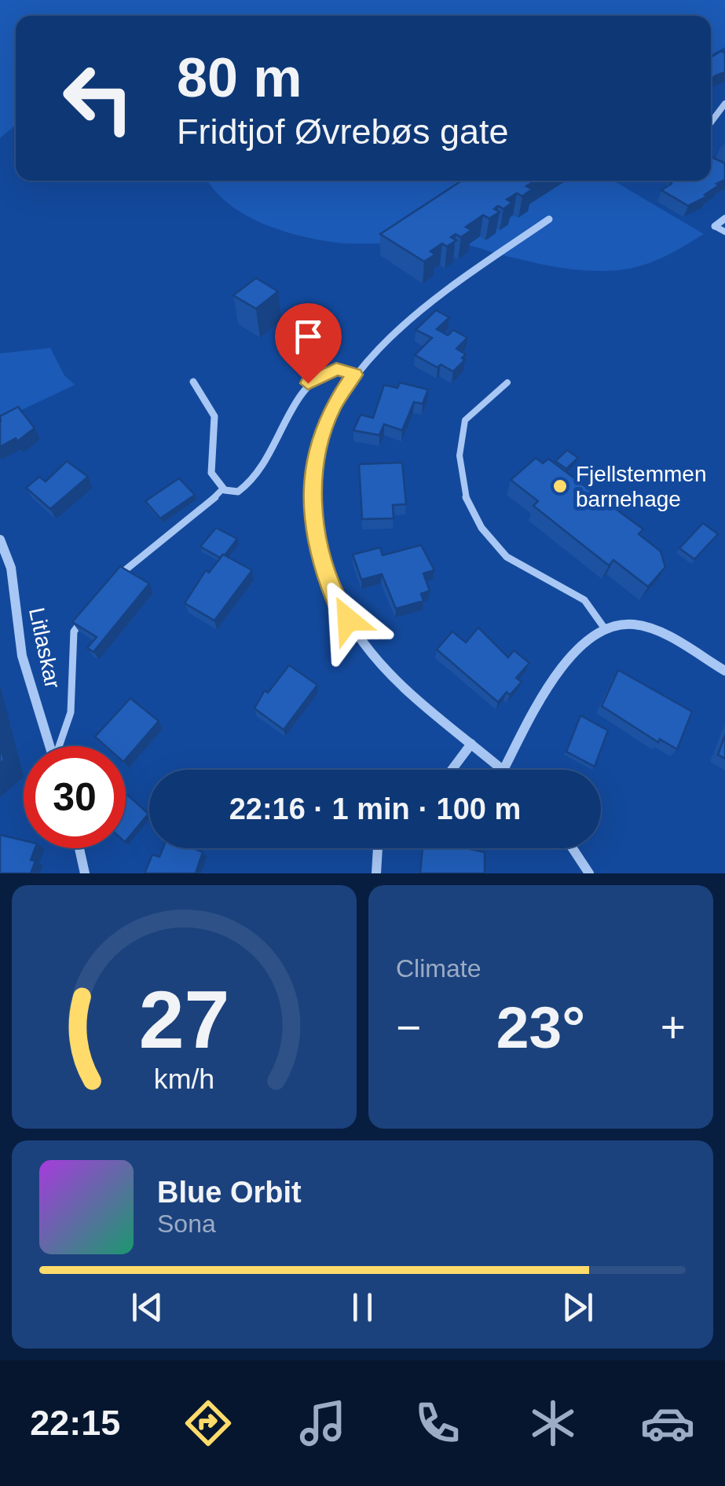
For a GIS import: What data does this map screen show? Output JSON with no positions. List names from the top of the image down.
{
  "streets": {
    "street": ["Litlaskar"]
  },
  "places": ["Fjellstemmen barnehage"],
  "page": {
    "turn": ["80 m", "Fridtjof Øvrebøs gate"],
    "limit": "30",
    "trip": "22:16 · 1 min · 100 m",
    "tile": "Climate",
    "heat": ["−", "23°", "+"],
    "song": ["Blue Orbit", "Sona"],
    "tabs": "22:15",
    "gauge": ["27", "km/h"]
  }
}
